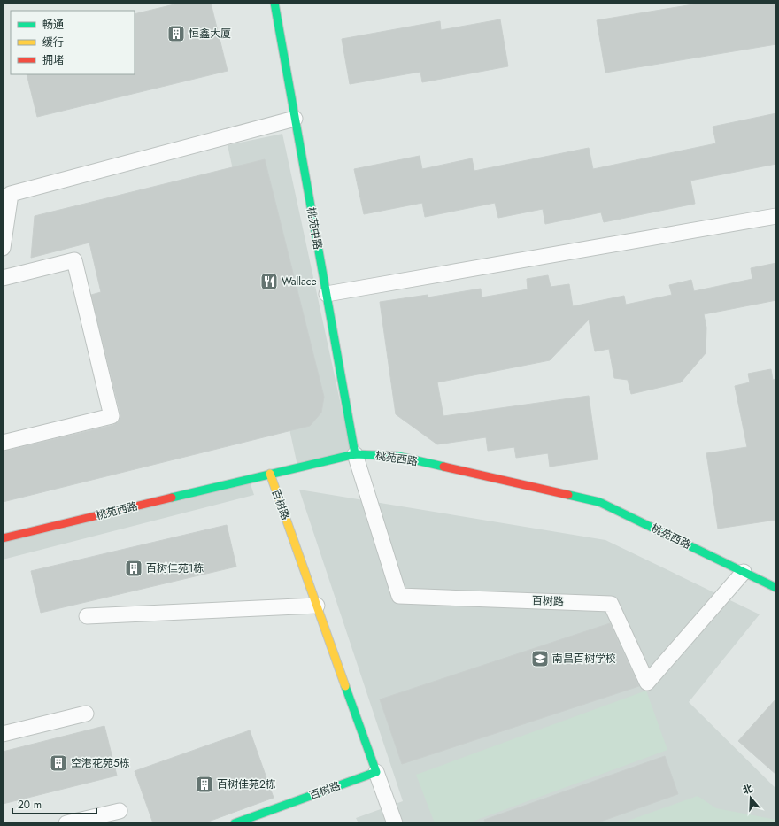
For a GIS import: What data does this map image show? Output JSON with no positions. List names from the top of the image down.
{
  "streets": {
    "street": ["桃苑中路", "桃苑西路", "百树路"]
  },
  "crossings": [
    ["桃苑中路", "桃苑西路"],
    ["桃苑中路", "百树路"],
    ["桃苑西路", "百树路"]
  ],
  "places": {
    "building": [
      "恒鑫大厦",
      "百树佳苑1栋",
      "空港花苑5栋",
      "百树佳苑2栋"
    ],
    "restaurant": ["Wallace"],
    "school or university": ["南昌百树学校"]
  },
  "legend": ["畅通", "缓行", "拥堵"],
  "scale_bar": "20 m",
  "north": "top"
}
